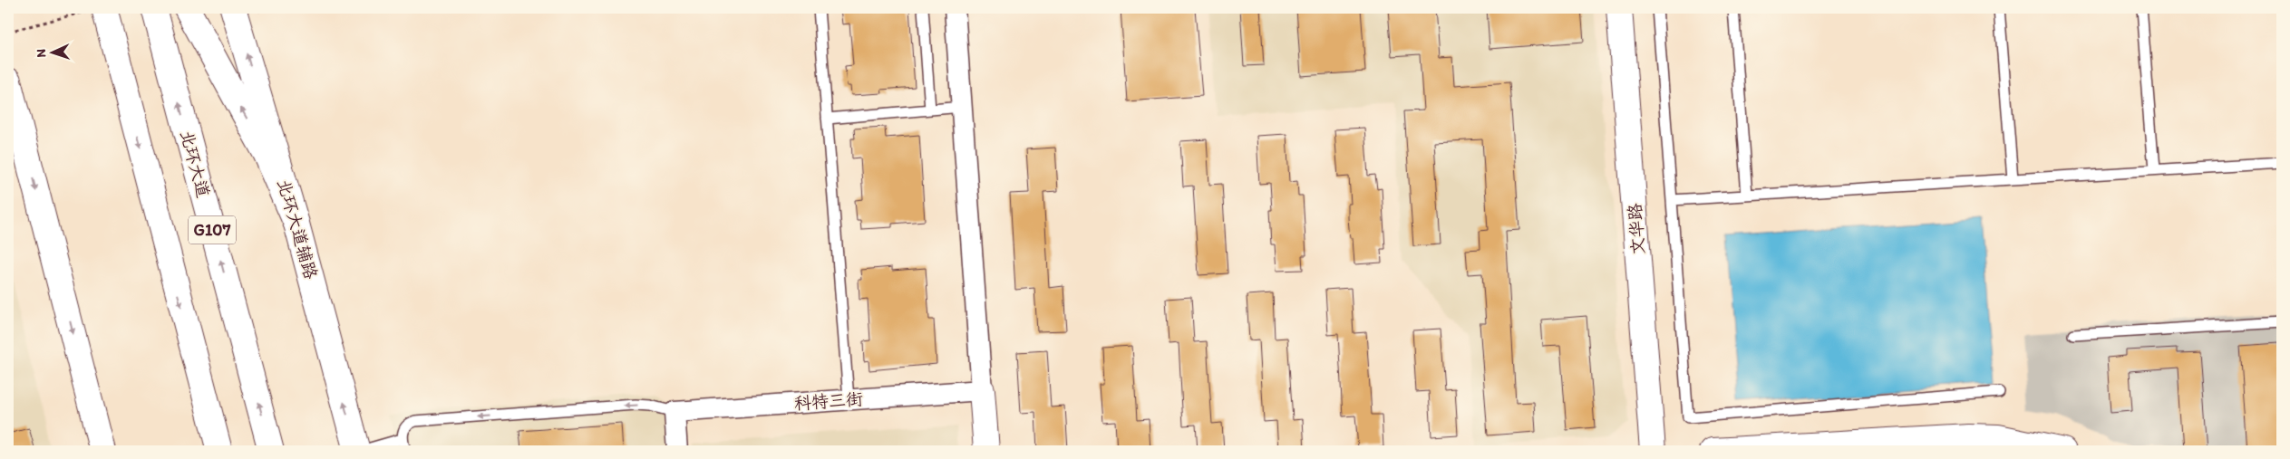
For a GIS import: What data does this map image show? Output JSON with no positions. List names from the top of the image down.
{
  "streets": {
    "main road": [
      "北环大道",
      "北环大道辅路",
      "文华路",
      "G107"
    ],
    "street": ["科特三街"]
  },
  "north": "left"
}
